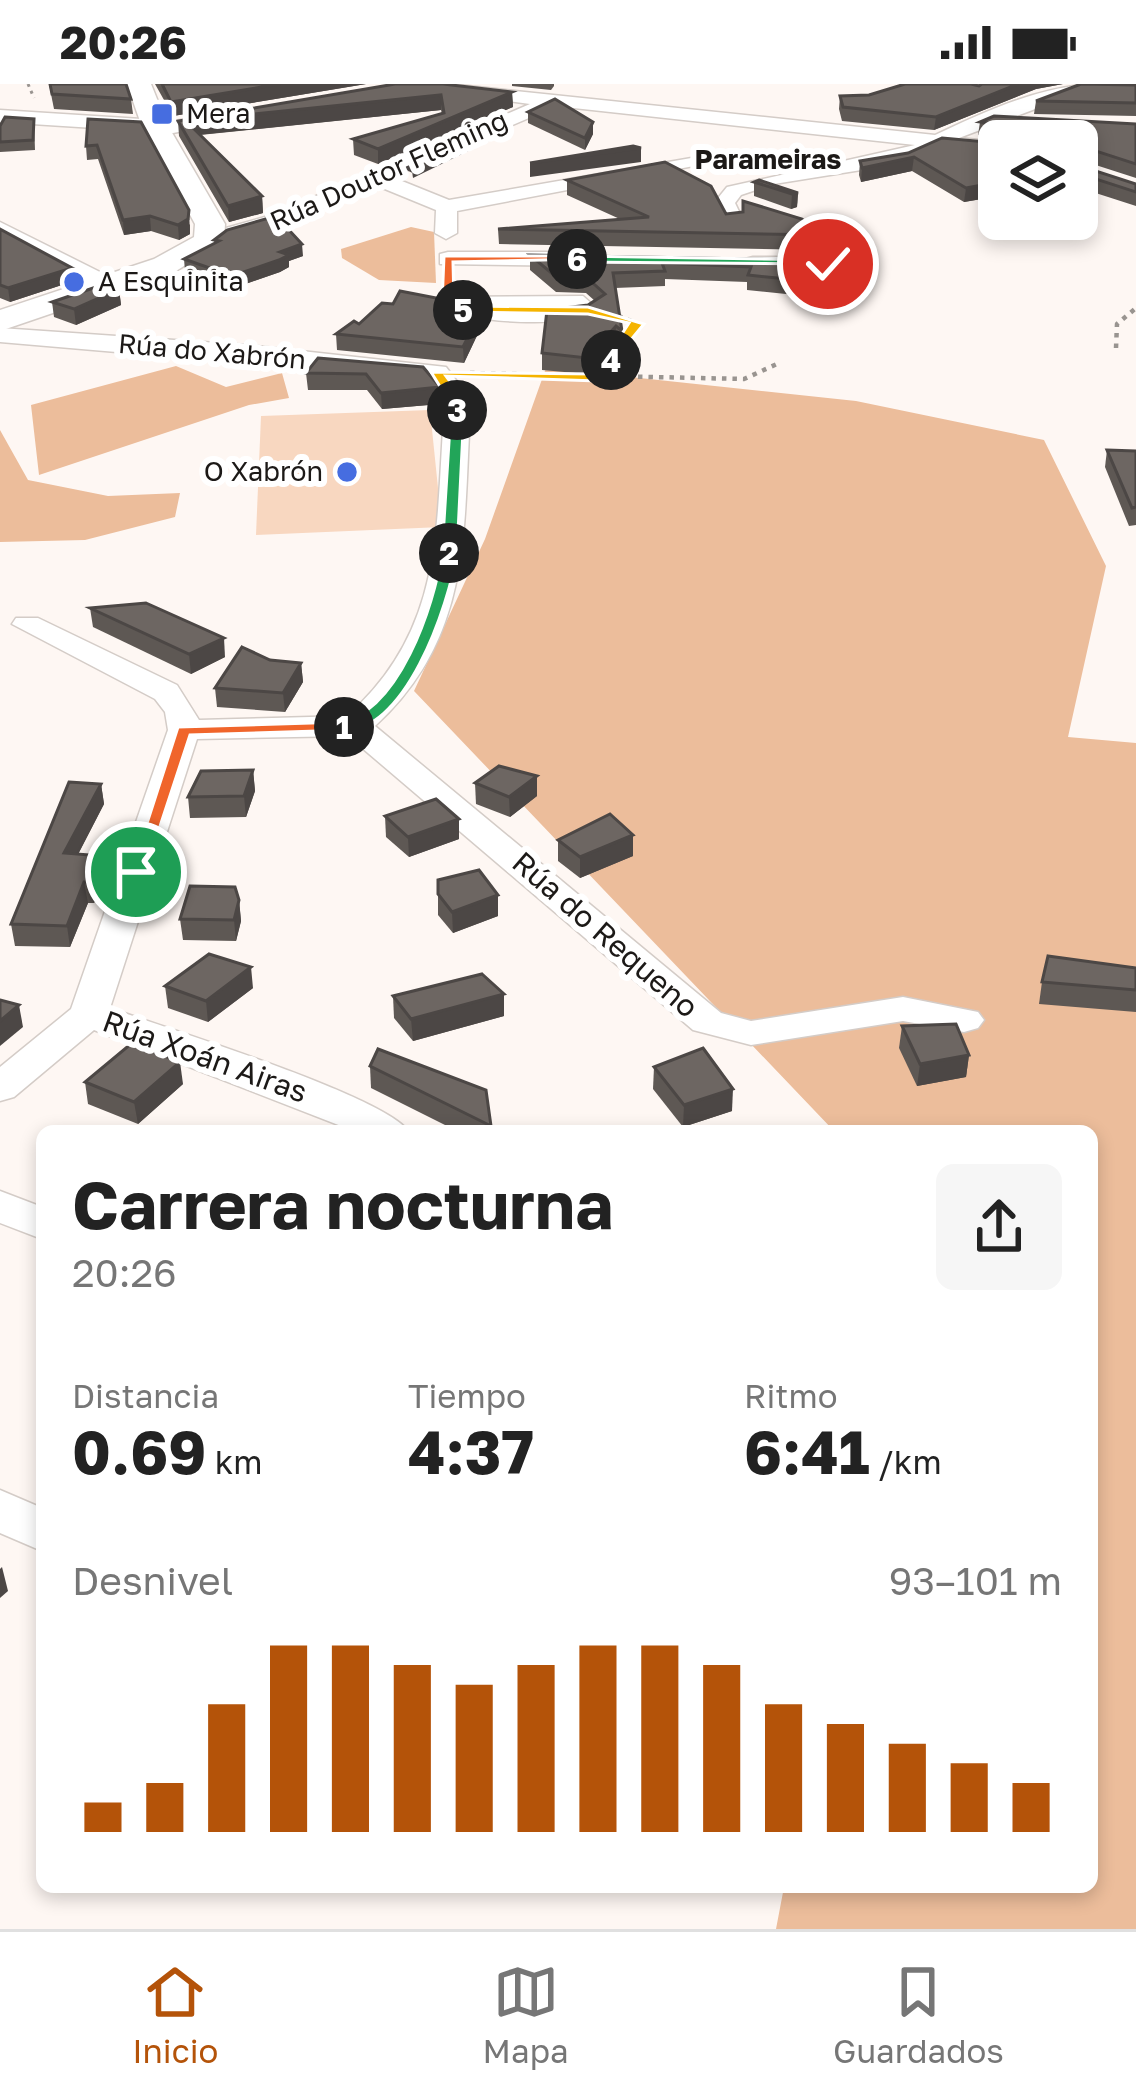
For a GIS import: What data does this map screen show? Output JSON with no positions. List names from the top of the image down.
{
  "streets": {
    "main road": ["Rúa Doutor Fleming"],
    "street": ["Rúa do Xabrón", "Rúa do Requeno", "Rúa Xoán Airas"]
  },
  "districts": ["Parameiras"],
  "places": {
    "transit": ["Mera"],
    "other": ["A Esquinita", "O Xabrón"]
  },
  "page": {
    "status": "20:26",
    "pins": [
      "6",
      "5",
      "4",
      "3",
      "2",
      "1"
    ],
    "heading": ["Carrera nocturna", "20:26"],
    "stats": [
      ["Distancia", "0.69 km"],
      ["Tiempo", "4:37"],
      ["Ritmo", "6:41 /km"]
    ],
    "chart": ["Desnivel", "93–101 m"],
    "tabs": ["Inicio", "Mapa", "Guardados"]
  }
}
